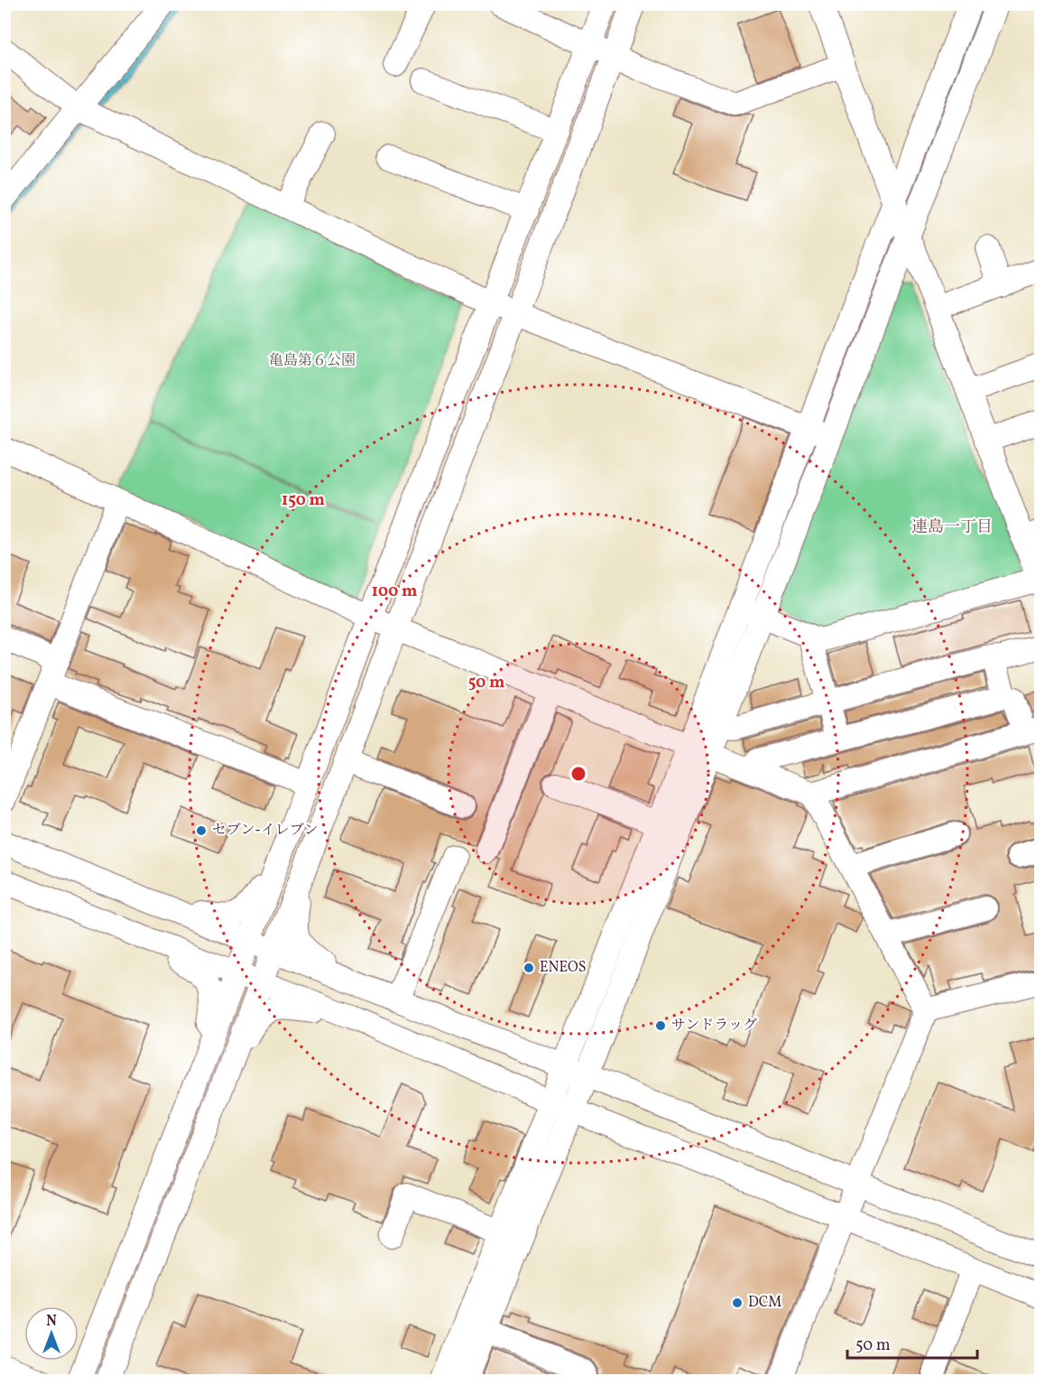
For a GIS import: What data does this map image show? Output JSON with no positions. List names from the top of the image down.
{
  "districts": ["連島一丁目"],
  "parks": ["亀島第６公園"],
  "places": [
    "セブン-イレブン",
    "ENEOS",
    "サンドラッグ",
    "DCM"
  ],
  "scale_bar": "50 m",
  "north": "top",
  "rings": ["150 m", "100 m", "50 m"]
}
